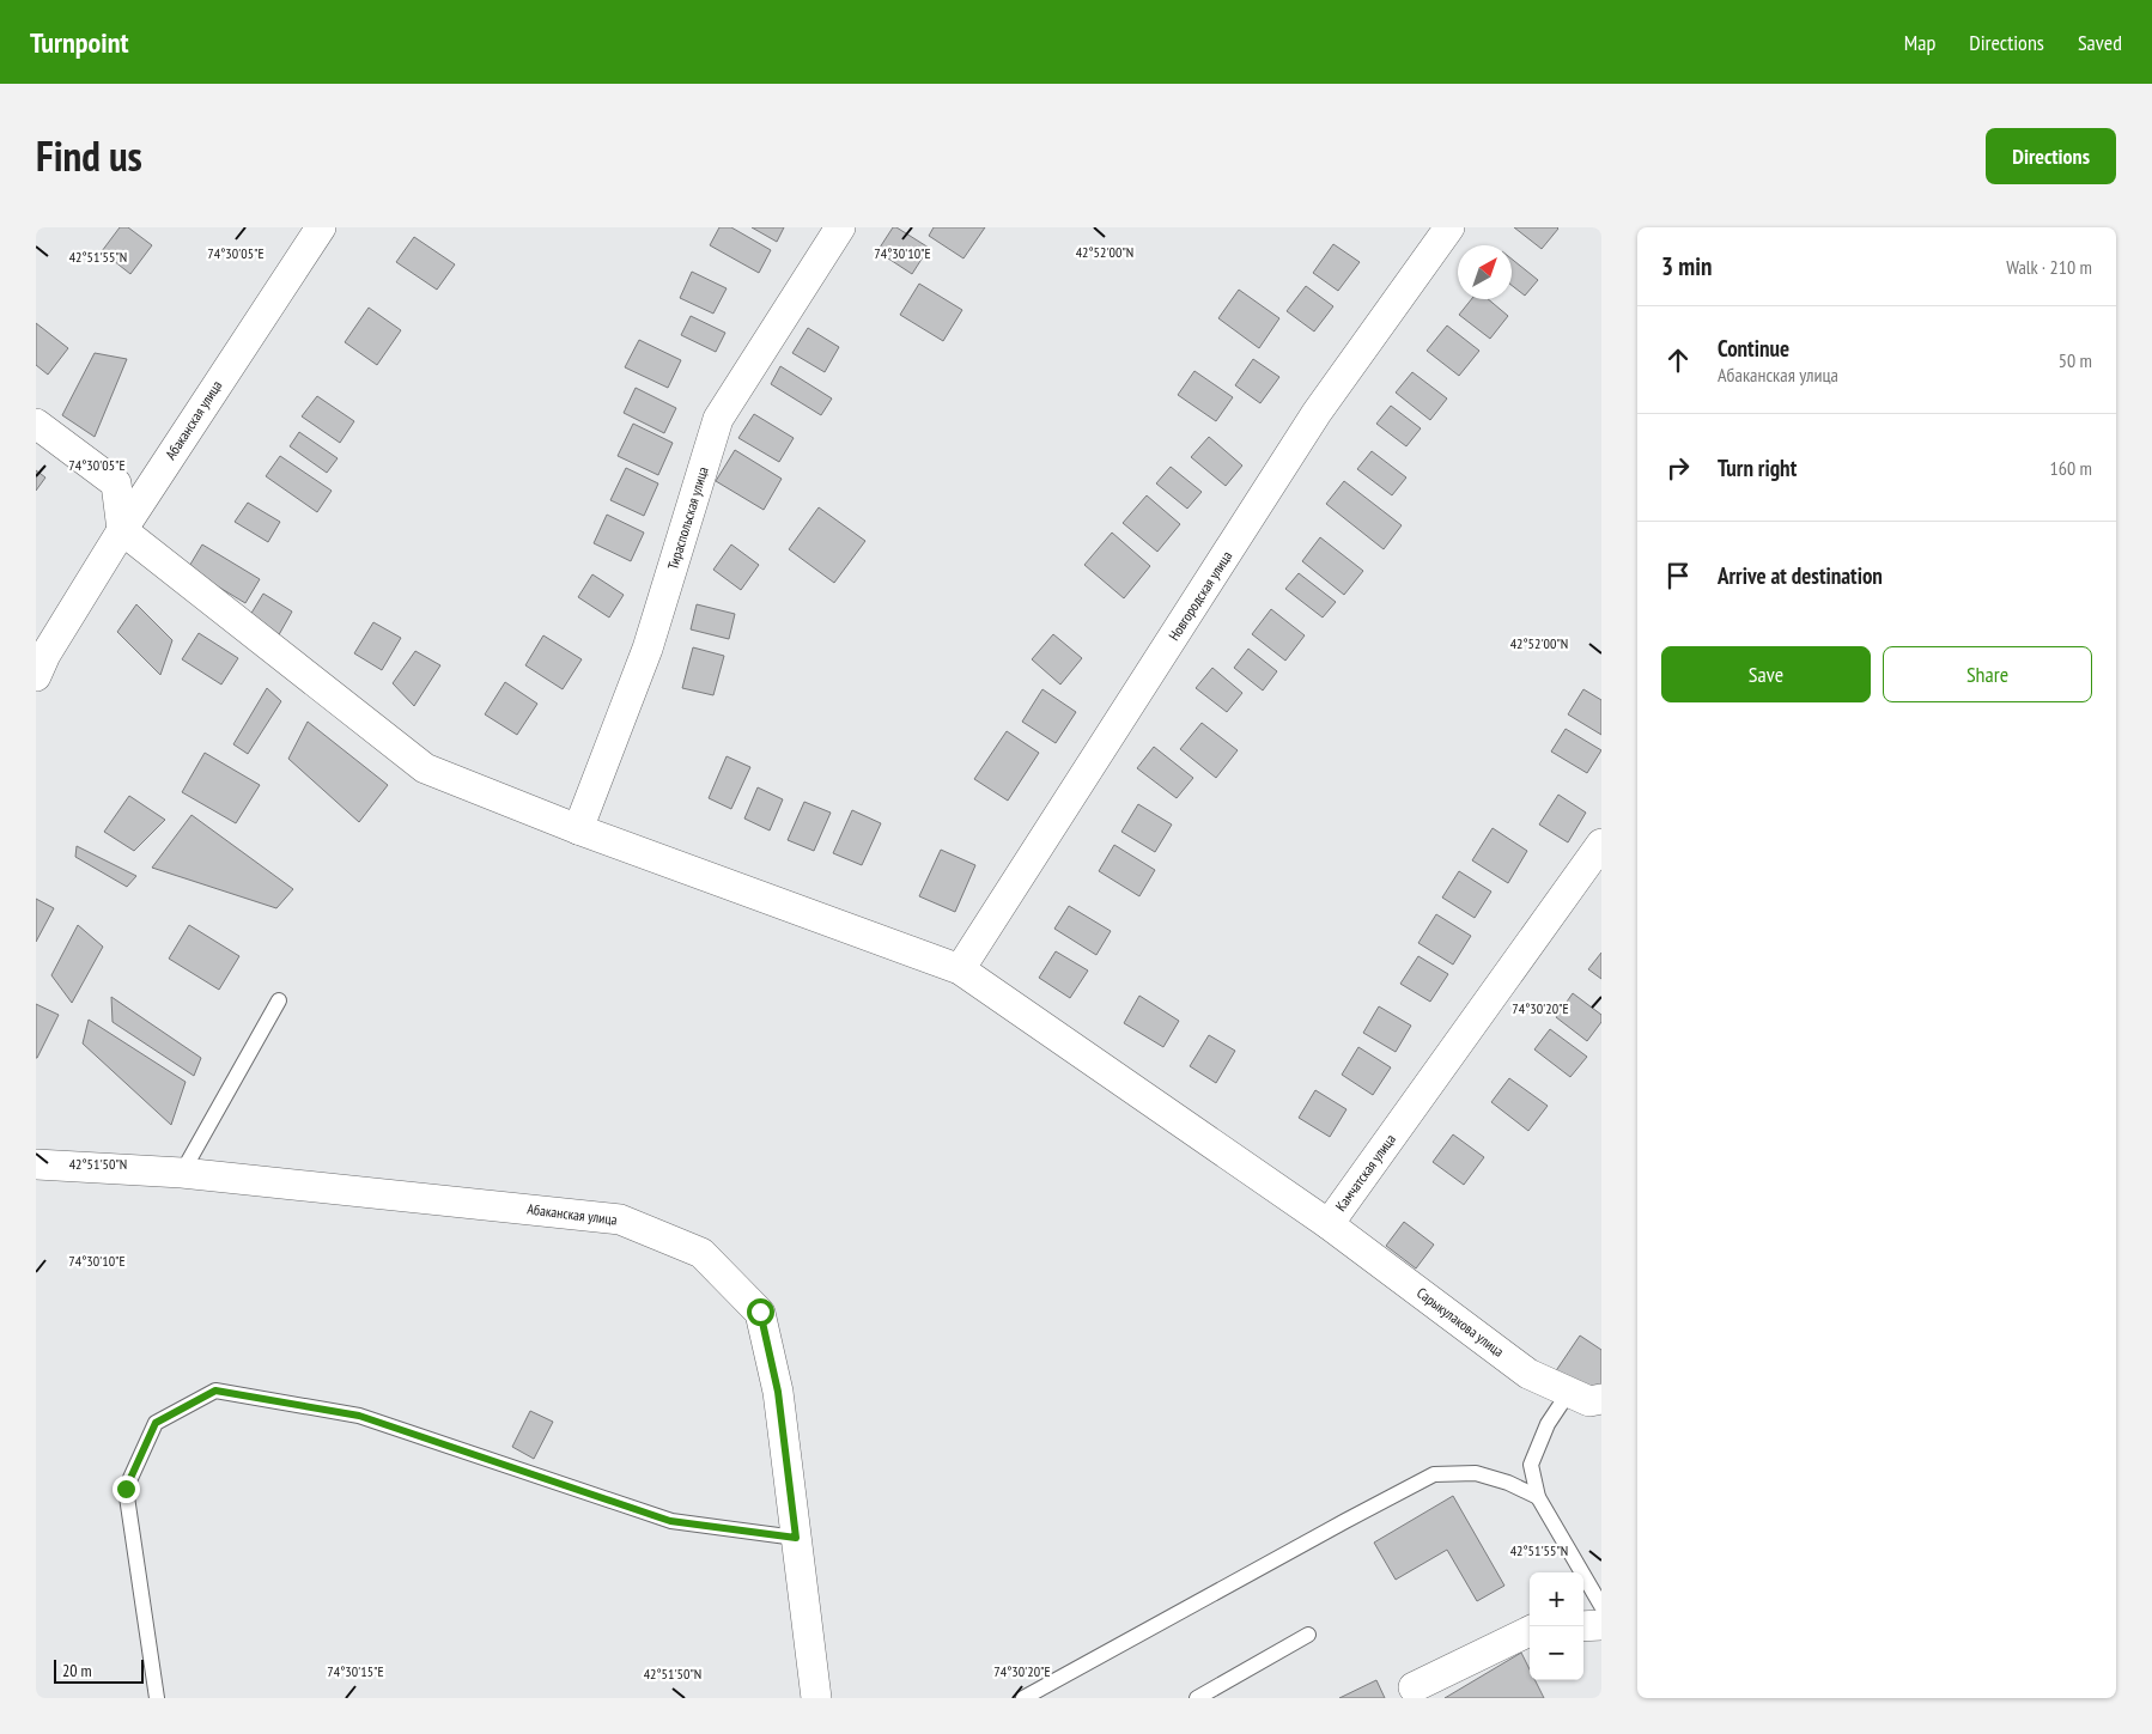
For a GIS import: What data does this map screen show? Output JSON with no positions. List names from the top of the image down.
{
  "streets": {
    "street": [
      "Абаканская улица",
      "Тираспольская улица",
      "Новгородская улица",
      "Камчатская улица",
      "Сарыкулакова улица"
    ]
  },
  "crossings": [
    ["Абаканская улица", "Камчатская улица"],
    ["Тираспольская улица", "Камчатская улица"],
    ["Новгородская улица", "Камчатская улица"],
    ["Камчатская улица", "Сарыкулакова улица"]
  ],
  "scale_bar": "20 m",
  "north": "top right",
  "page": {
    "header": "Turnpoint",
    "nav": ["Map", "Directions", "Saved"],
    "title": "Find us",
    "buttons": [
      "Directions",
      ["Save", "Share"]
    ],
    "heading": ["3 min", "Walk · 210 m"],
    "list": [
      ["Continue", "Абаканская улица", "50 m"],
      ["Turn right", "160 m"],
      "Arrive at destination"
    ],
    "map_buttons": ["+", "−"],
    "scale": "20 m"
  },
  "coordinates": [
    "42°52'00\"N",
    "74°30'05\"E",
    "74°30'10\"E",
    "42°51'55\"N",
    "74°30'20\"E",
    "42°51'50\"N",
    "74°30'15\"E"
  ]
}
